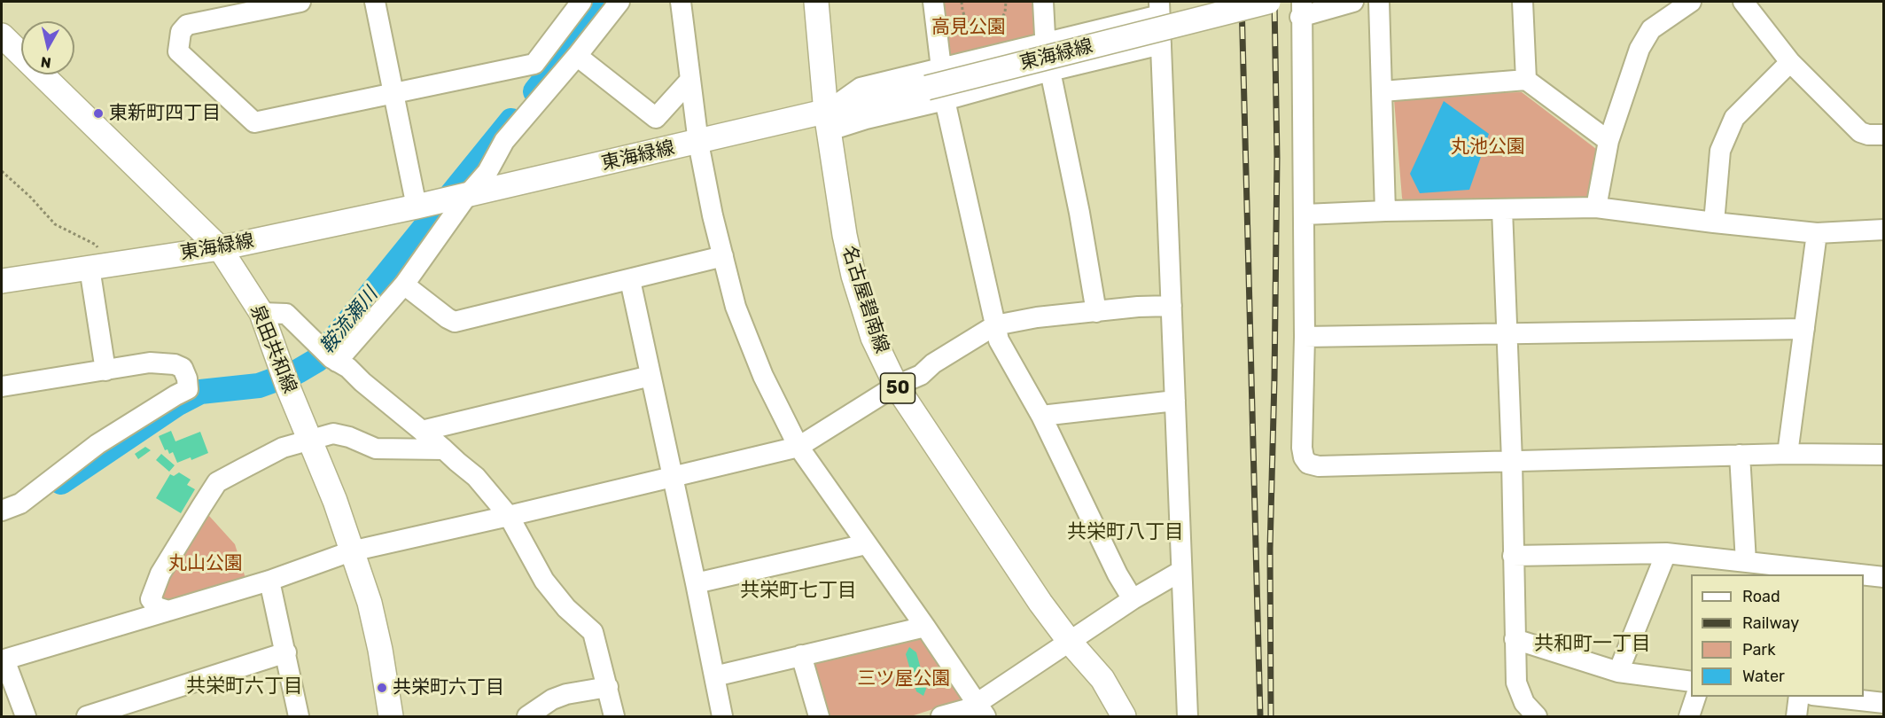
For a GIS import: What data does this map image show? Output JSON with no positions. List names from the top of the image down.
{
  "streets": {
    "main road": [
      "東海緑線",
      "名古屋碧南線",
      "泉田共和線",
      "50"
    ]
  },
  "crossings": [
    ["東海緑線", "名古屋碧南線"],
    ["東海緑線", "泉田共和線"]
  ],
  "districts": [
    "共栄町八丁目",
    "共栄町七丁目",
    "共和町一丁目",
    "共栄町六丁目"
  ],
  "water": ["鞍流瀬川"],
  "parks": [
    "高見公園",
    "丸池公園",
    "丸山公園",
    "三ツ屋公園"
  ],
  "places": ["東新町四丁目", "共栄町六丁目"],
  "legend": [
    "Road",
    "Railway",
    "Park",
    "Water"
  ],
  "north": "bottom"
}
